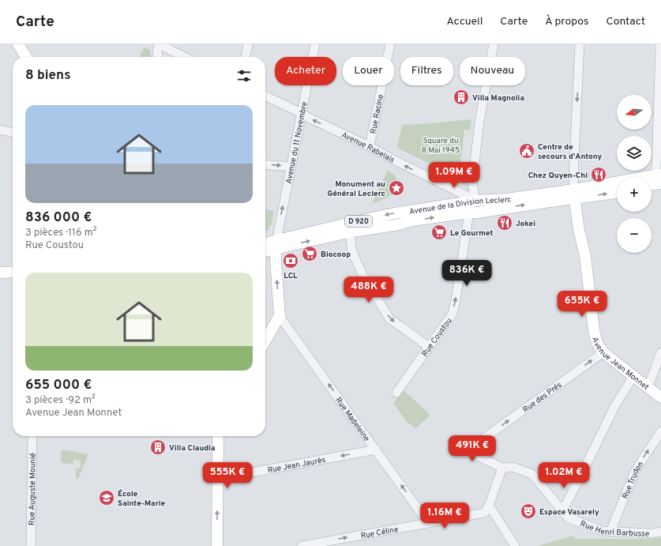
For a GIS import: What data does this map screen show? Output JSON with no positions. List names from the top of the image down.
{
  "streets": {
    "main road": ["Avenue de la Division Leclerc", "D 920", "Avenue Jean Monnet"],
    "street": [
      "Rue Racine",
      "Avenue du 11 Novembre",
      "Avenue Rabelais",
      "Rue Coustou",
      "Rue des Prés",
      "Rue Madeleine",
      "Rue Jean Jaurès",
      "Rue Trudon",
      "Rue Auguste Mounié",
      "Rue Henri Barbusse",
      "Rue Céline"
    ]
  },
  "crossings": [
    ["Rue Racine", "Avenue Rabelais"],
    ["Avenue du 11 Novembre", "Avenue Rabelais"],
    ["Avenue du 11 Novembre", "Avenue de la Division Leclerc"],
    ["Avenue Rabelais", "Avenue de la Division Leclerc"],
    ["Avenue Rabelais", "Rue Coustou"],
    ["Avenue de la Division Leclerc", "Rue Coustou"],
    ["Avenue de la Division Leclerc", "Avenue Jean Monnet"],
    ["Avenue Jean Monnet", "Rue des Prés"],
    ["Rue des Prés", "Rue Henri Barbusse"],
    ["Rue Madeleine", "Rue Jean Jaurès"],
    ["Rue Madeleine", "Rue Céline"],
    ["Rue Trudon", "Rue Henri Barbusse"]
  ],
  "one_way": [
    "Avenue du 11 Novembre",
    "Avenue Rabelais",
    "Rue Coustou",
    "Rue des Prés",
    "Rue Madeleine",
    "Rue Jean Jaurès",
    "Rue Céline"
  ],
  "parks": ["Square du 8 Mai 1945"],
  "places": {
    "building": ["Villa Magnolia", "Villa Claudia"],
    "public building": ["Centre de secours d'Antony"],
    "restaurant": ["Chez Quyen-Chi", "Jokei"],
    "place": ["Monument au Général Leclerc"],
    "supermarket": ["Le Gourmet", "Biocoop"],
    "bank": ["LCL"],
    "school or university": ["École Sainte-Marie"],
    "theatre": ["Espace Vasarely"]
  },
  "north": "left",
  "page": {
    "header": "Carte",
    "nav": [
      "Accueil",
      "Carte",
      "À propos",
      "Contact"
    ],
    "chip": [
      "Acheter",
      "Louer",
      "Filtres",
      "Nouveau"
    ],
    "heading": "8 biens",
    "map_buttons": ["+", "−"],
    "list": [
      {
        "name": "836 000 €",
        "note": "3 pièces · 116 m² · Rue Coustou"
      },
      {
        "name": "655 000 €",
        "note": "3 pièces · 92 m² · Avenue Jean Monnet"
      }
    ],
    "price": [
      "1.09M €",
      "836K €",
      "488K €",
      "655K €",
      "491K €",
      "555K €",
      "1.02M €",
      "1.16M €"
    ]
  }
}
